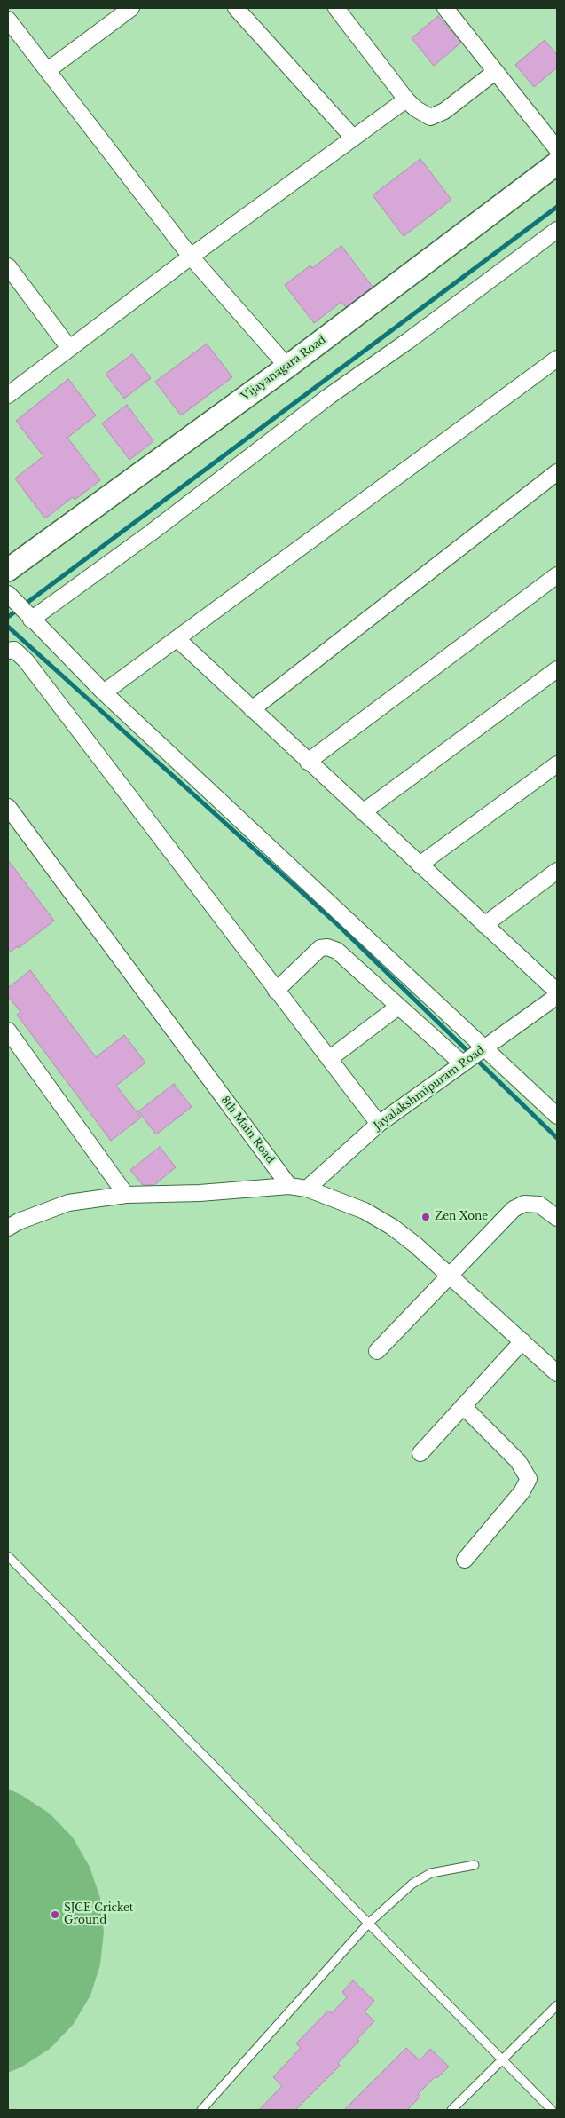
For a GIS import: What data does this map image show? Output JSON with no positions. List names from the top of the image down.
{
  "streets": {
    "street": ["Vijayanagara Road", "Jayalakshmipuram Road", "8th Main Road"]
  },
  "places": ["Zen Xone", "SJCE Cricket Ground"]
}
